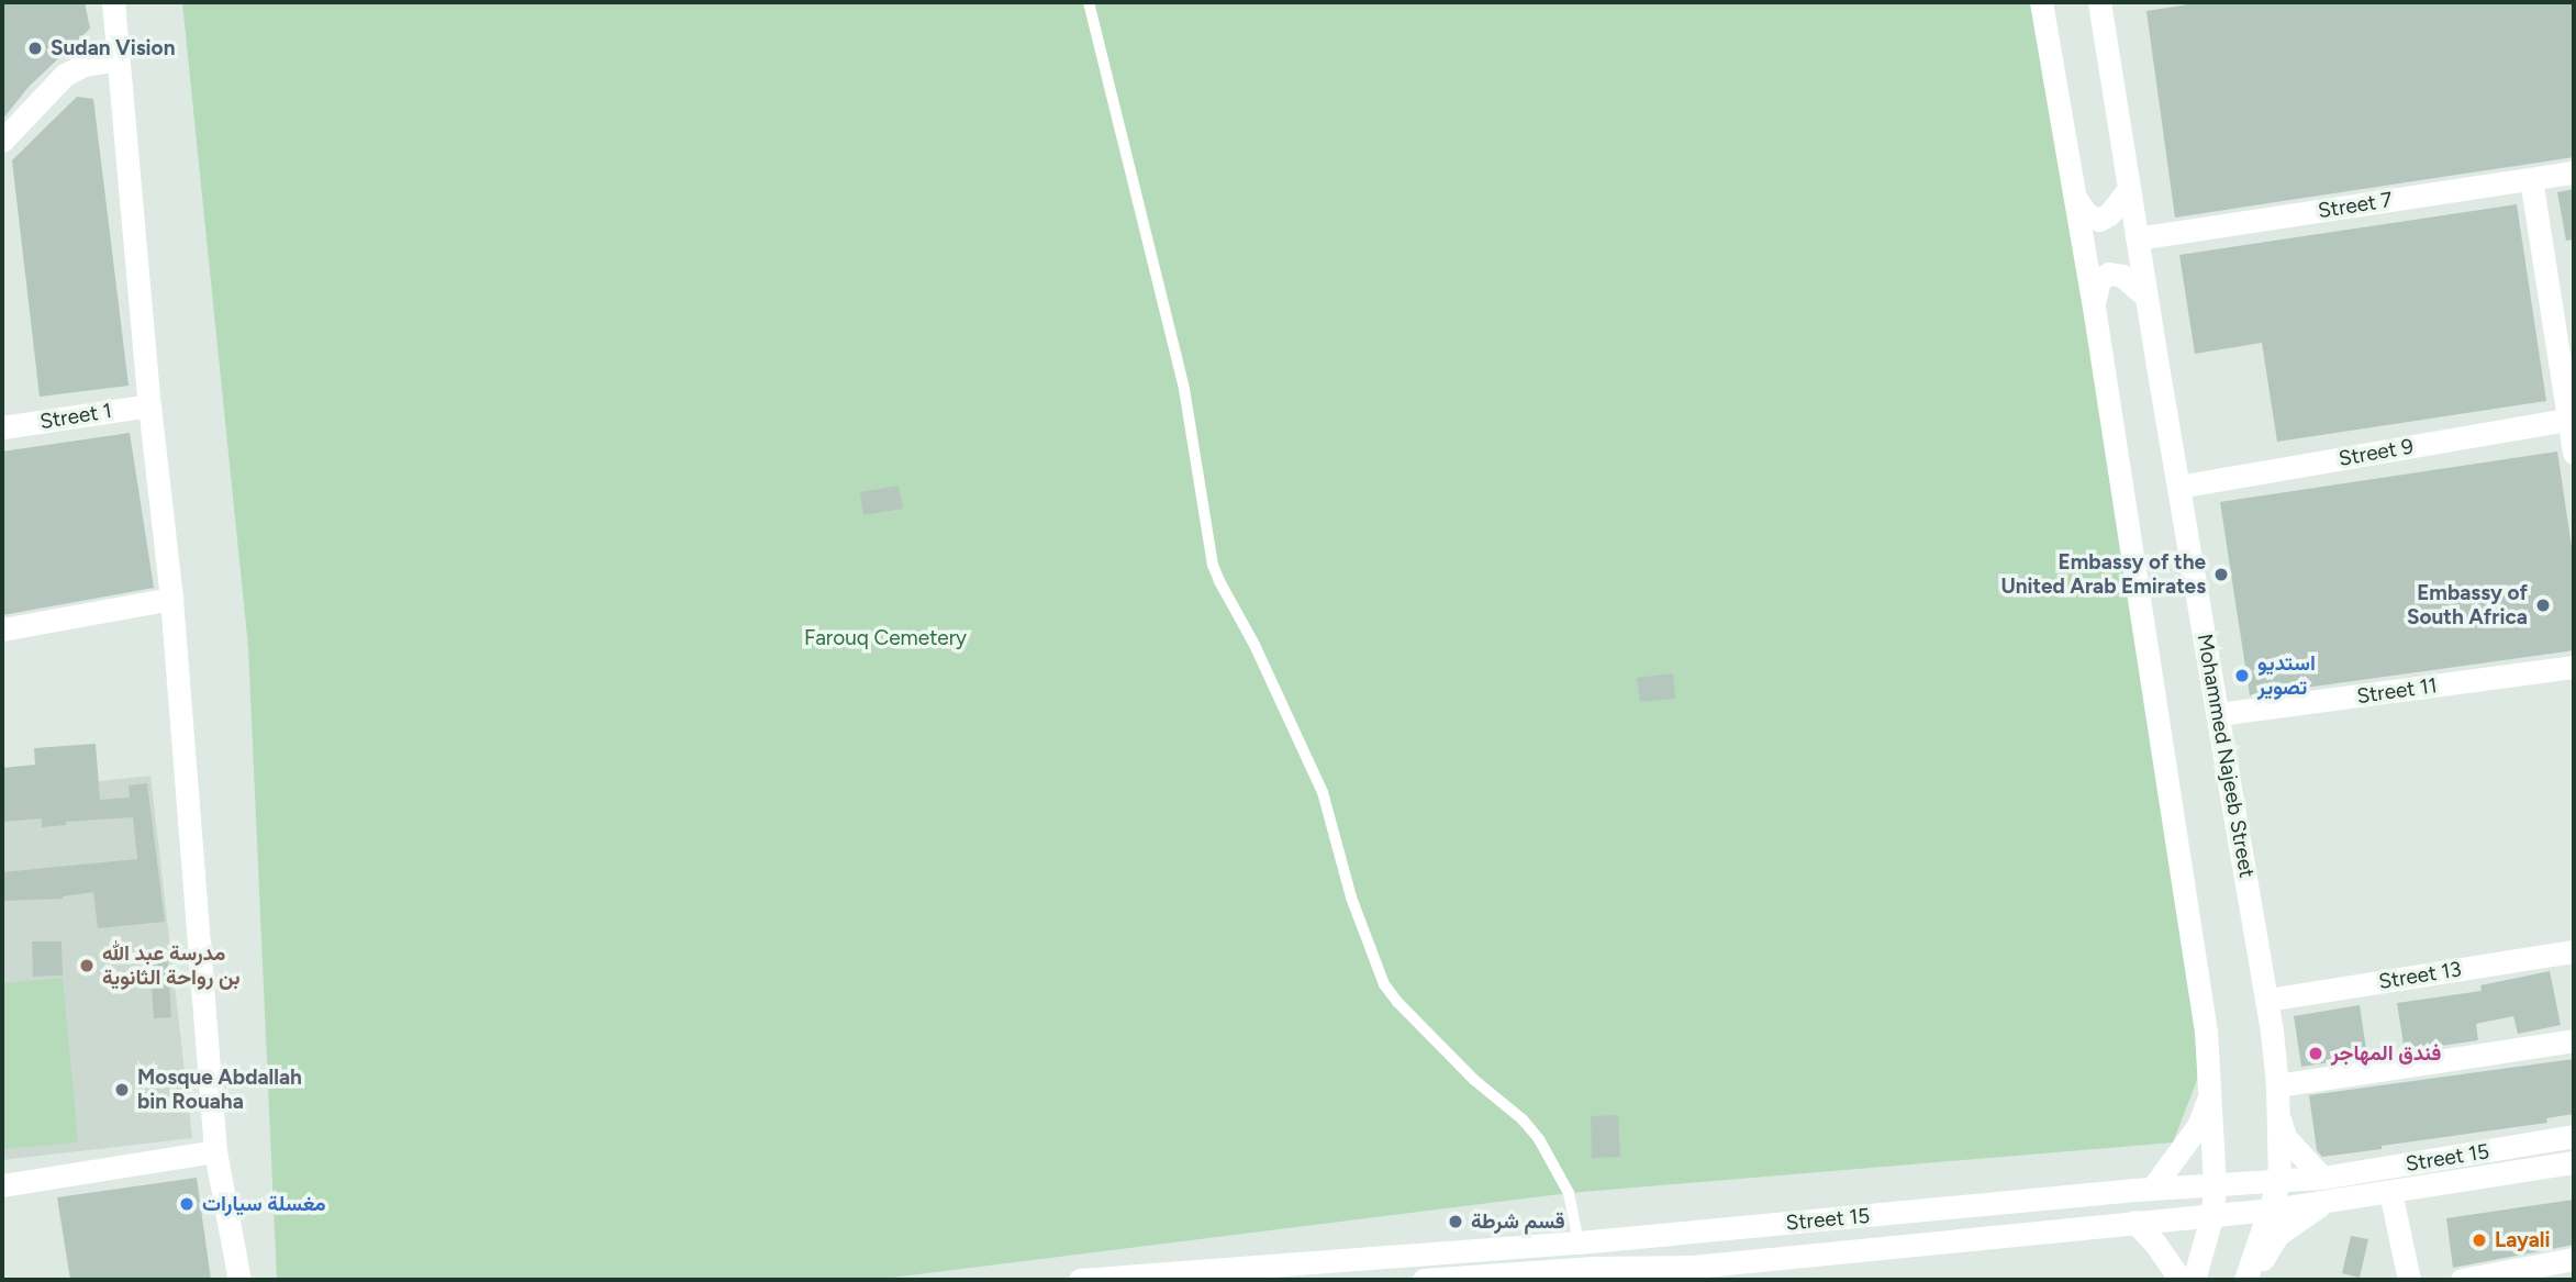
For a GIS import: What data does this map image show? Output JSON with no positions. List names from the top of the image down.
{
  "streets": {
    "street": [
      "Street 7",
      "Street 1",
      "Street 9",
      "Street 11",
      "Mohammed Najeeb Street",
      "Street 13",
      "Street 15"
    ]
  },
  "crossings": [
    ["Street 7", "Mohammed Najeeb Street"],
    ["Street 9", "Mohammed Najeeb Street"],
    ["Street 11", "Mohammed Najeeb Street"],
    ["Mohammed Najeeb Street", "Street 13"],
    ["Mohammed Najeeb Street", "Street 15"]
  ],
  "parks": ["Farouq Cemetery"],
  "places": [
    "Sudan Vision",
    "Embassy of the United Arab Emirates",
    "Embassy of South Africa",
    "استديو تصوير",
    "مدرسة عبد الله بن رواحة الثانوية",
    "فندق المهاجر",
    "Mosque Abdallah bin Rouaha",
    "مغسلة سيارات",
    "قسم شرطة",
    "Layali"
  ]
}
